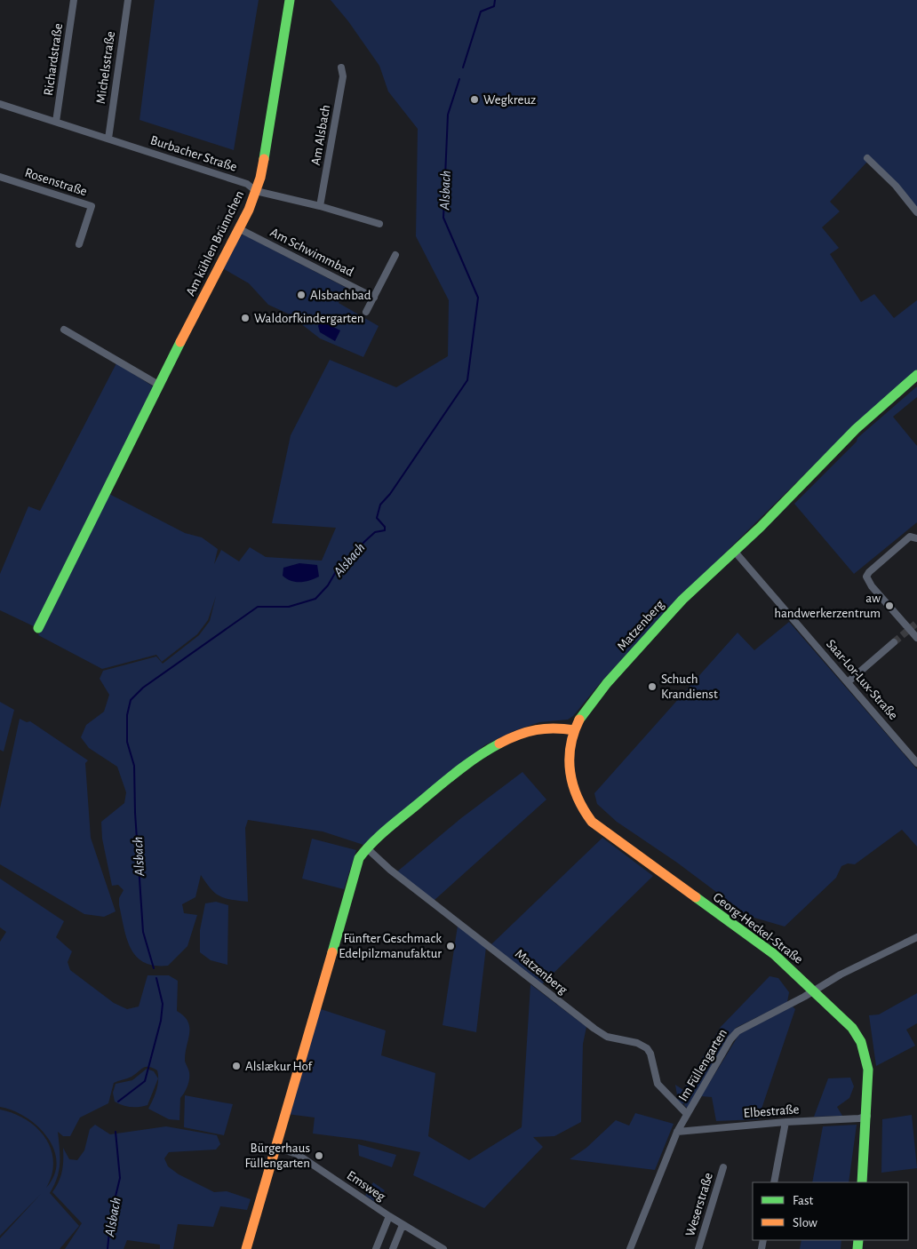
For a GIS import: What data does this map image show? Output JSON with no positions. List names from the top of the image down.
{
  "streets": {
    "street": [
      "Richardstraße",
      "Michelsstraße",
      "Am Alsbach",
      "Burbacher Straße",
      "Rosenstraße",
      "Am kühlen Brünnchen",
      "Am Schwimmbad",
      "Matzenberg",
      "Saar-Lor-Lux-Straße",
      "Georg-Heckel-Straße",
      "Im Füllengarten",
      "Elbestraße",
      "Emsweg",
      "Weserstraße"
    ]
  },
  "crossings": [
    ["Richardstraße", "Burbacher Straße"],
    ["Michelsstraße", "Burbacher Straße"],
    ["Am Alsbach", "Burbacher Straße"],
    ["Burbacher Straße", "Am kühlen Brünnchen"],
    ["Am kühlen Brünnchen", "Am Schwimmbad"],
    ["Matzenberg", "Saar-Lor-Lux-Straße"],
    ["Matzenberg", "Georg-Heckel-Straße"],
    ["Matzenberg", "Im Füllengarten"],
    ["Georg-Heckel-Straße", "Im Füllengarten"],
    ["Georg-Heckel-Straße", "Elbestraße"],
    ["Im Füllengarten", "Elbestraße"]
  ],
  "water": ["Alsbach"],
  "places": [
    "Wegkreuz",
    "Alsbachbad",
    "Waldorfkindergarten",
    "aw handwerkerzentrum",
    "Schuch Krandienst",
    "Fünfter Geschmack Edelpilzmanufaktur",
    "Alslækur Hof",
    "Bürgerhaus Füllengarten"
  ],
  "legend": ["Fast", "Slow"]
}
